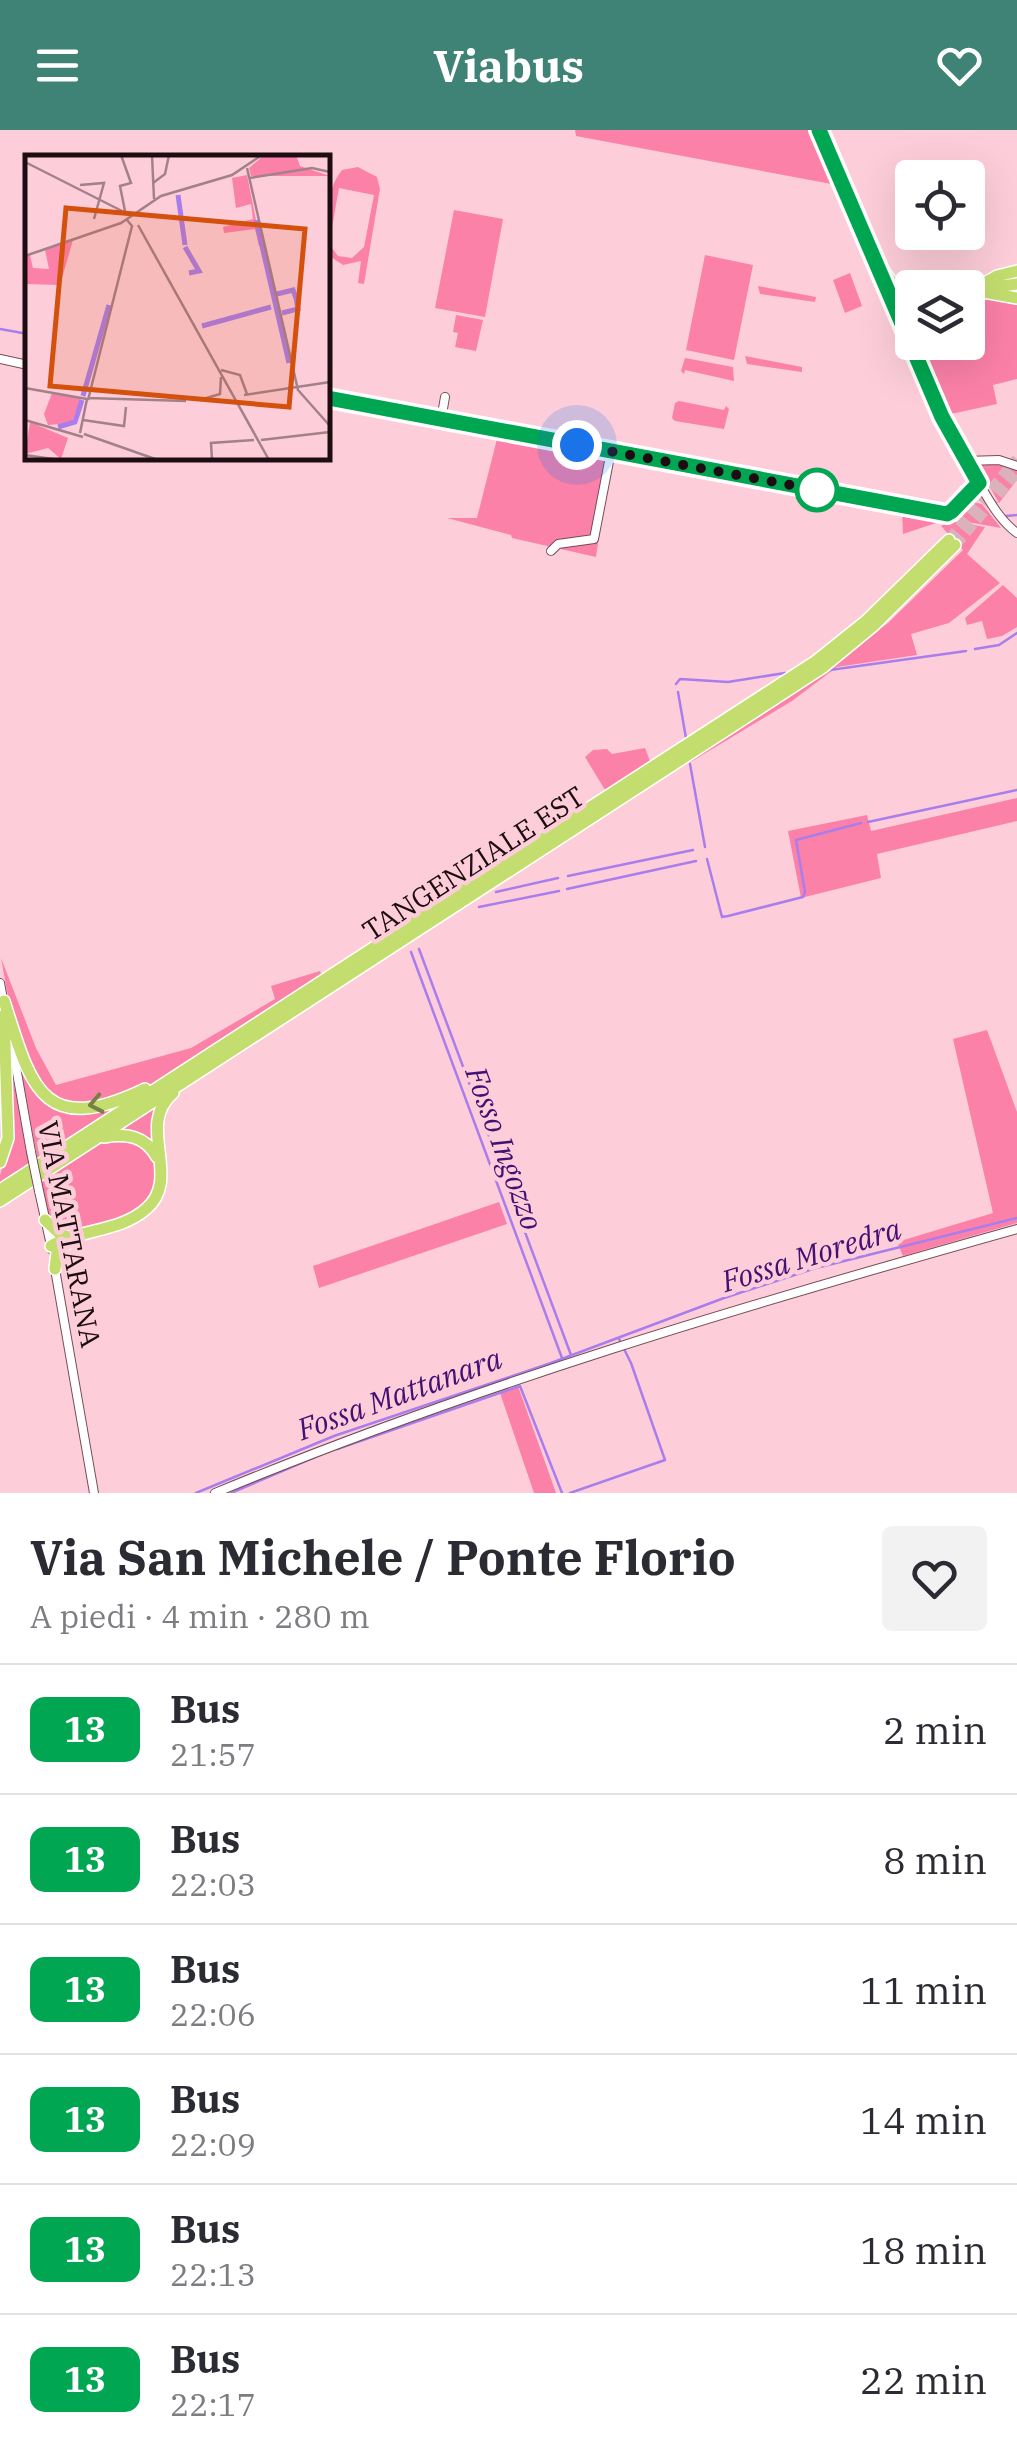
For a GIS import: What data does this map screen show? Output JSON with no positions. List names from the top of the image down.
{
  "streets": {
    "highway": ["TANGENZIALE EST"],
    "street": ["VIA MATTARANA"]
  },
  "water": ["Fosso Ingozzo", "Fossa Moredra", "Fossa Mattanara"],
  "lines": ["bus line 13"],
  "page": {
    "header": "Viabus",
    "heading": ["Via San Michele / Ponte Florio", "A piedi · 4 min · 280 m"],
    "list": [
      {
        "mark": "13",
        "name": "Bus",
        "note": "21:57",
        "value": "2 min"
      },
      {
        "mark": "13",
        "name": "Bus",
        "note": "22:03",
        "value": "8 min"
      },
      {
        "mark": "13",
        "name": "Bus",
        "note": "22:06",
        "value": "11 min"
      },
      {
        "mark": "13",
        "name": "Bus",
        "note": "22:09",
        "value": "14 min"
      },
      {
        "mark": "13",
        "name": "Bus",
        "note": "22:13",
        "value": "18 min"
      },
      {
        "mark": "13",
        "name": "Bus",
        "note": "22:17",
        "value": "22 min"
      }
    ]
  }
}
